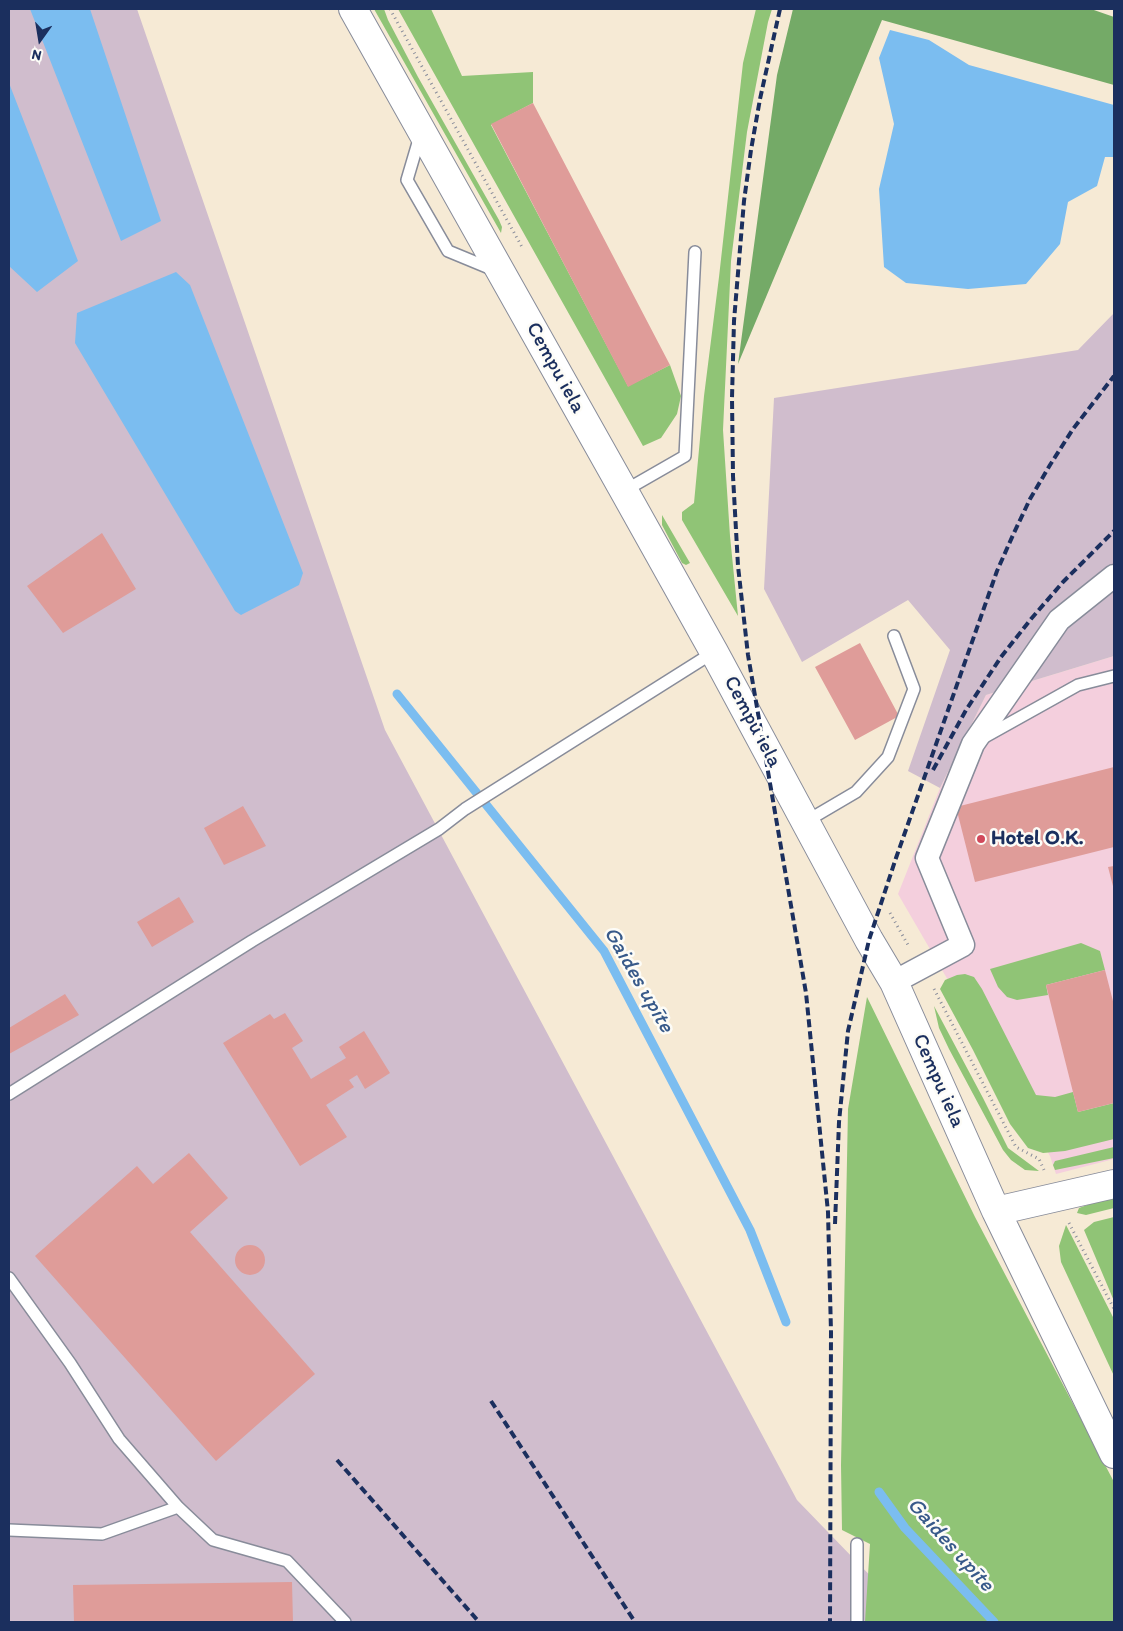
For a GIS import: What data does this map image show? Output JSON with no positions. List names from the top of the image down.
{
  "streets": {
    "main road": ["Cempu iela"]
  },
  "water": ["Gaides upīte"],
  "places": ["Hotel O.K."],
  "north": "bottom"
}
